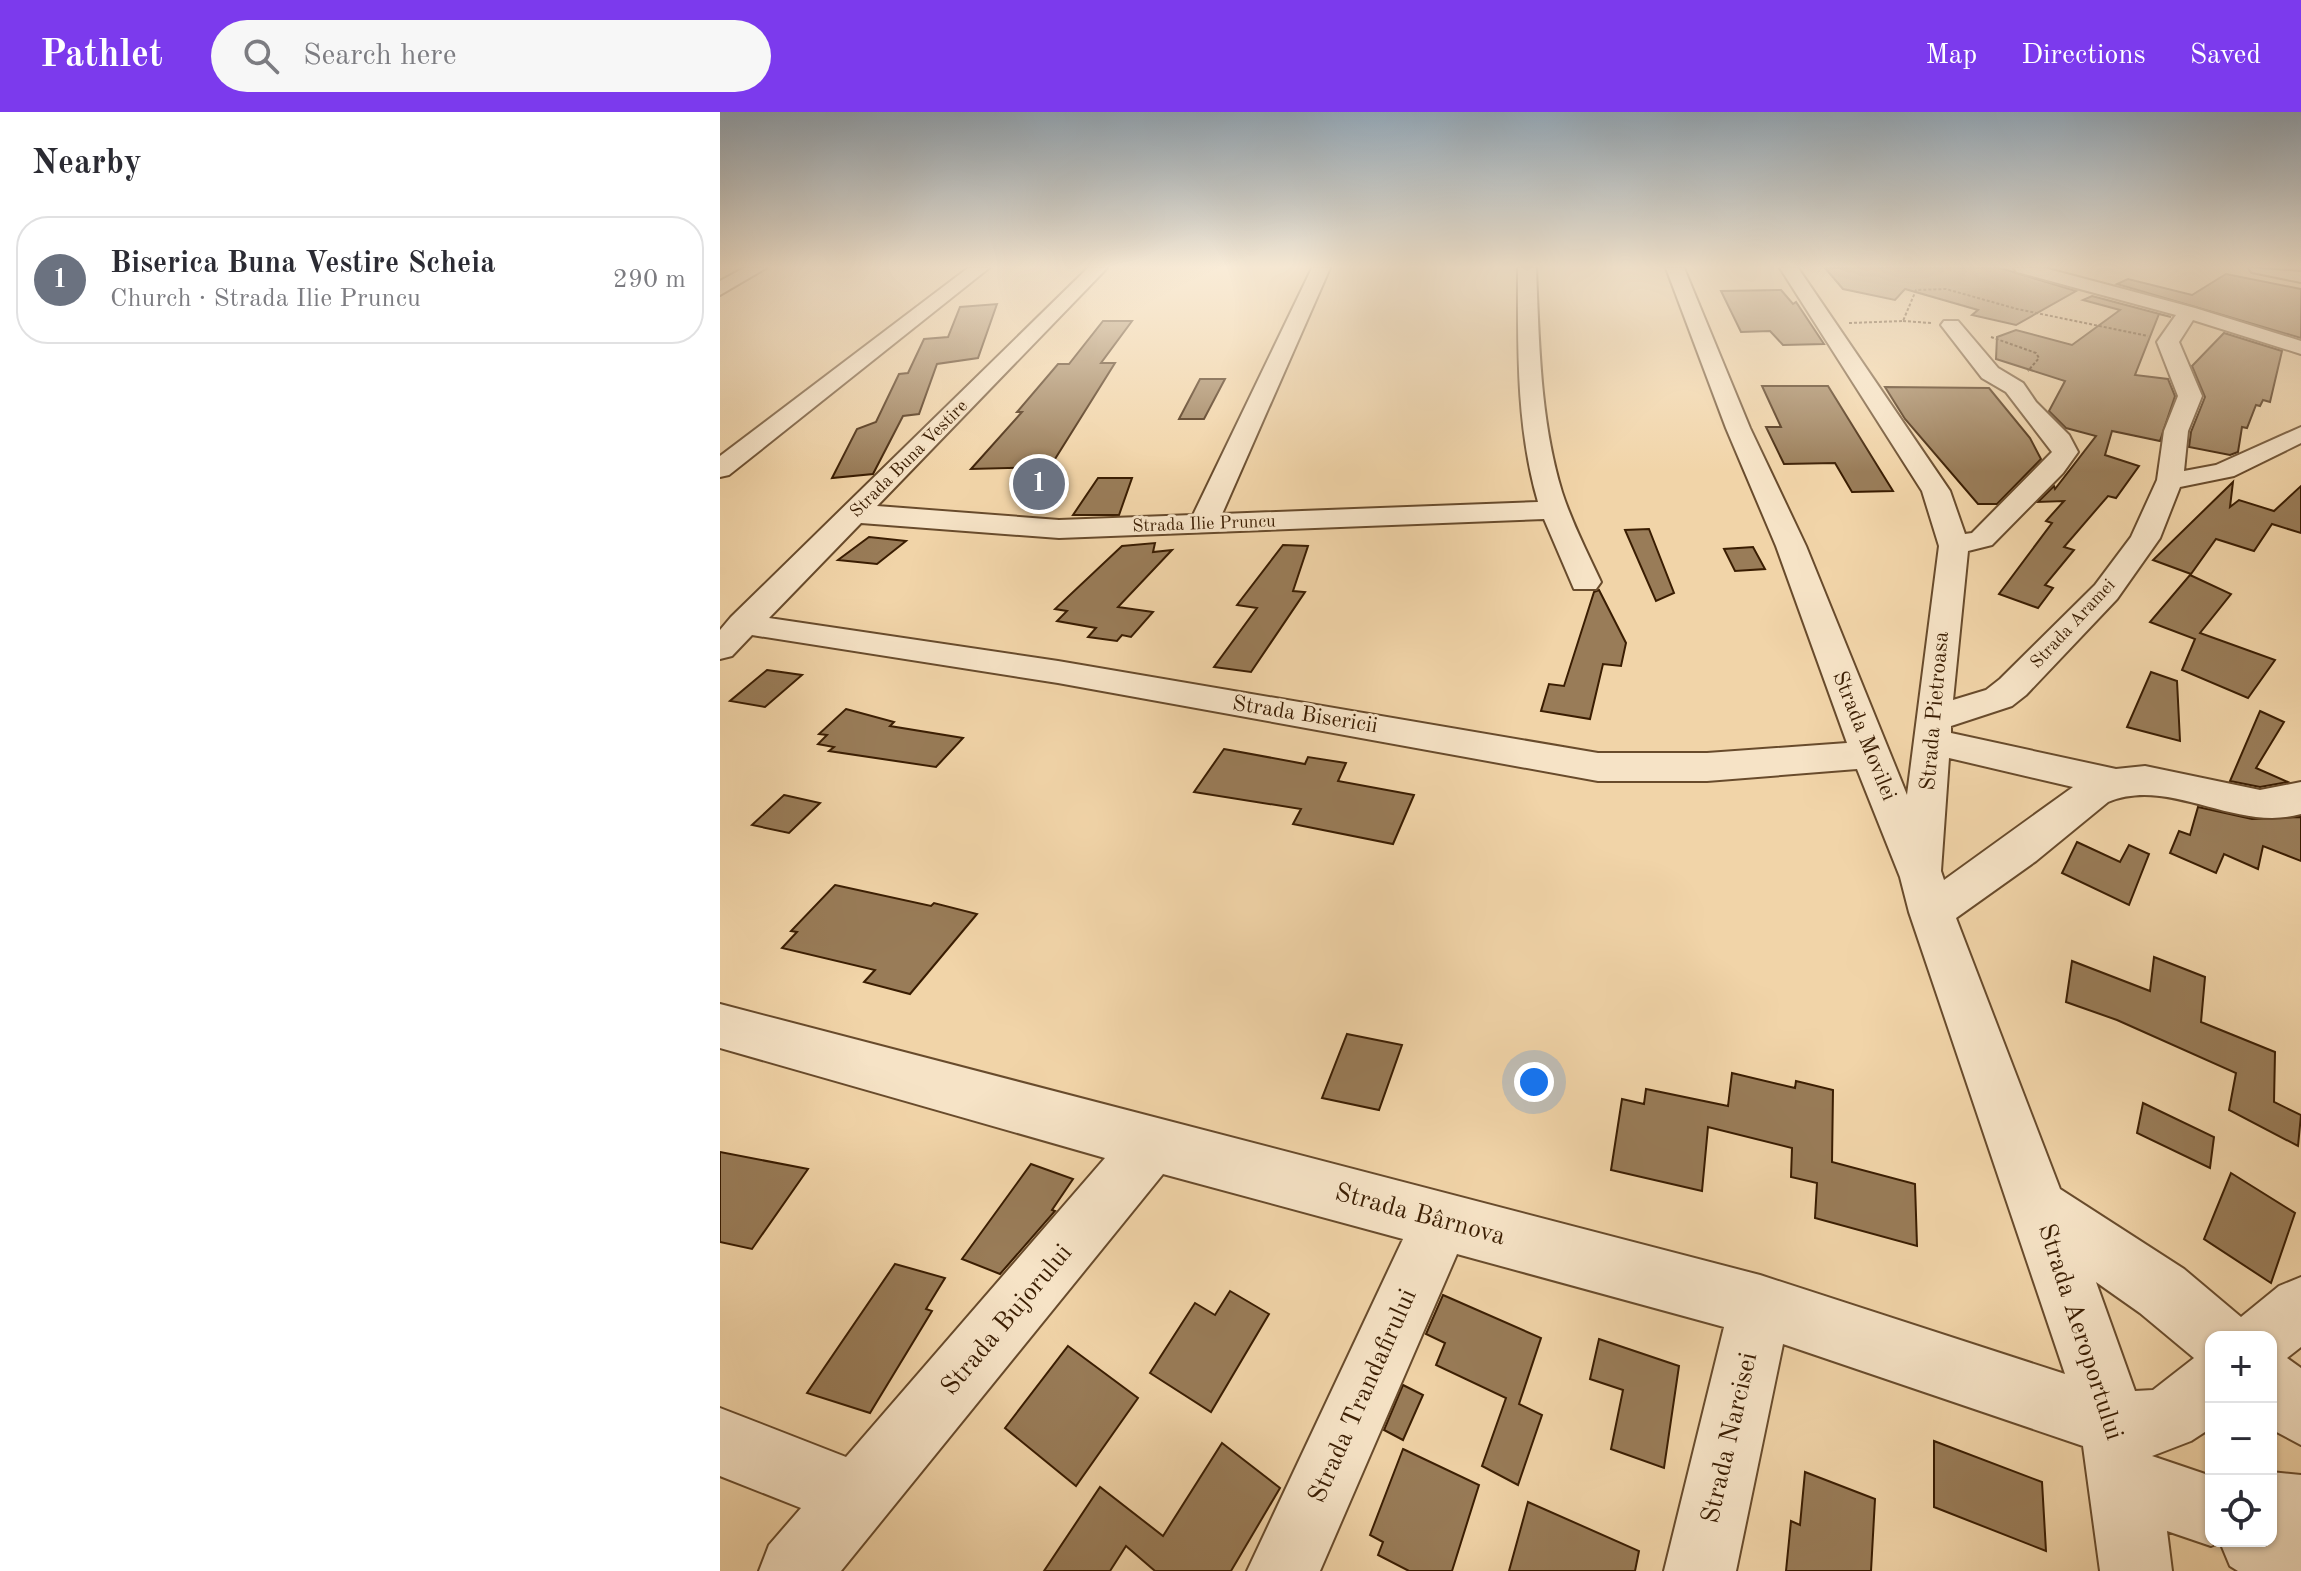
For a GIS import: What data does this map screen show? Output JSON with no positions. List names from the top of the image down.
{
  "streets": {
    "street": [
      "Strada Buna Vestire",
      "Strada Ilie Pruncu",
      "Strada Aramei",
      "Strada Pietroasa",
      "Strada Bisericii",
      "Strada Movilei",
      "Strada Bârnova",
      "Strada Bujorului",
      "Strada Aeroportului",
      "Strada Trandafirului",
      "Strada Narcisei"
    ]
  },
  "crossings": [
    ["Strada Buna Vestire", "Strada Ilie Pruncu"],
    ["Strada Buna Vestire", "Strada Bisericii"],
    ["Strada Aramei", "Strada Pietroasa"],
    ["Strada Pietroasa", "Strada Movilei"],
    ["Strada Bisericii", "Strada Movilei"],
    ["Strada Movilei", "Strada Aeroportului"],
    ["Strada Bârnova", "Strada Bujorului"],
    ["Strada Bârnova", "Strada Aeroportului"],
    ["Strada Bârnova", "Strada Trandafirului"],
    ["Strada Bârnova", "Strada Narcisei"]
  ],
  "page": {
    "header": "Pathlet",
    "search": "Search here",
    "nav": ["Map", "Directions", "Saved"],
    "heading": "Nearby",
    "list": [
      {
        "mark": "1",
        "name": "Biserica Buna Vestire Scheia",
        "note": "Church · Strada Ilie Pruncu",
        "value": "290 m"
      }
    ],
    "pins": "1",
    "map_buttons": ["+", "−"]
  }
}
